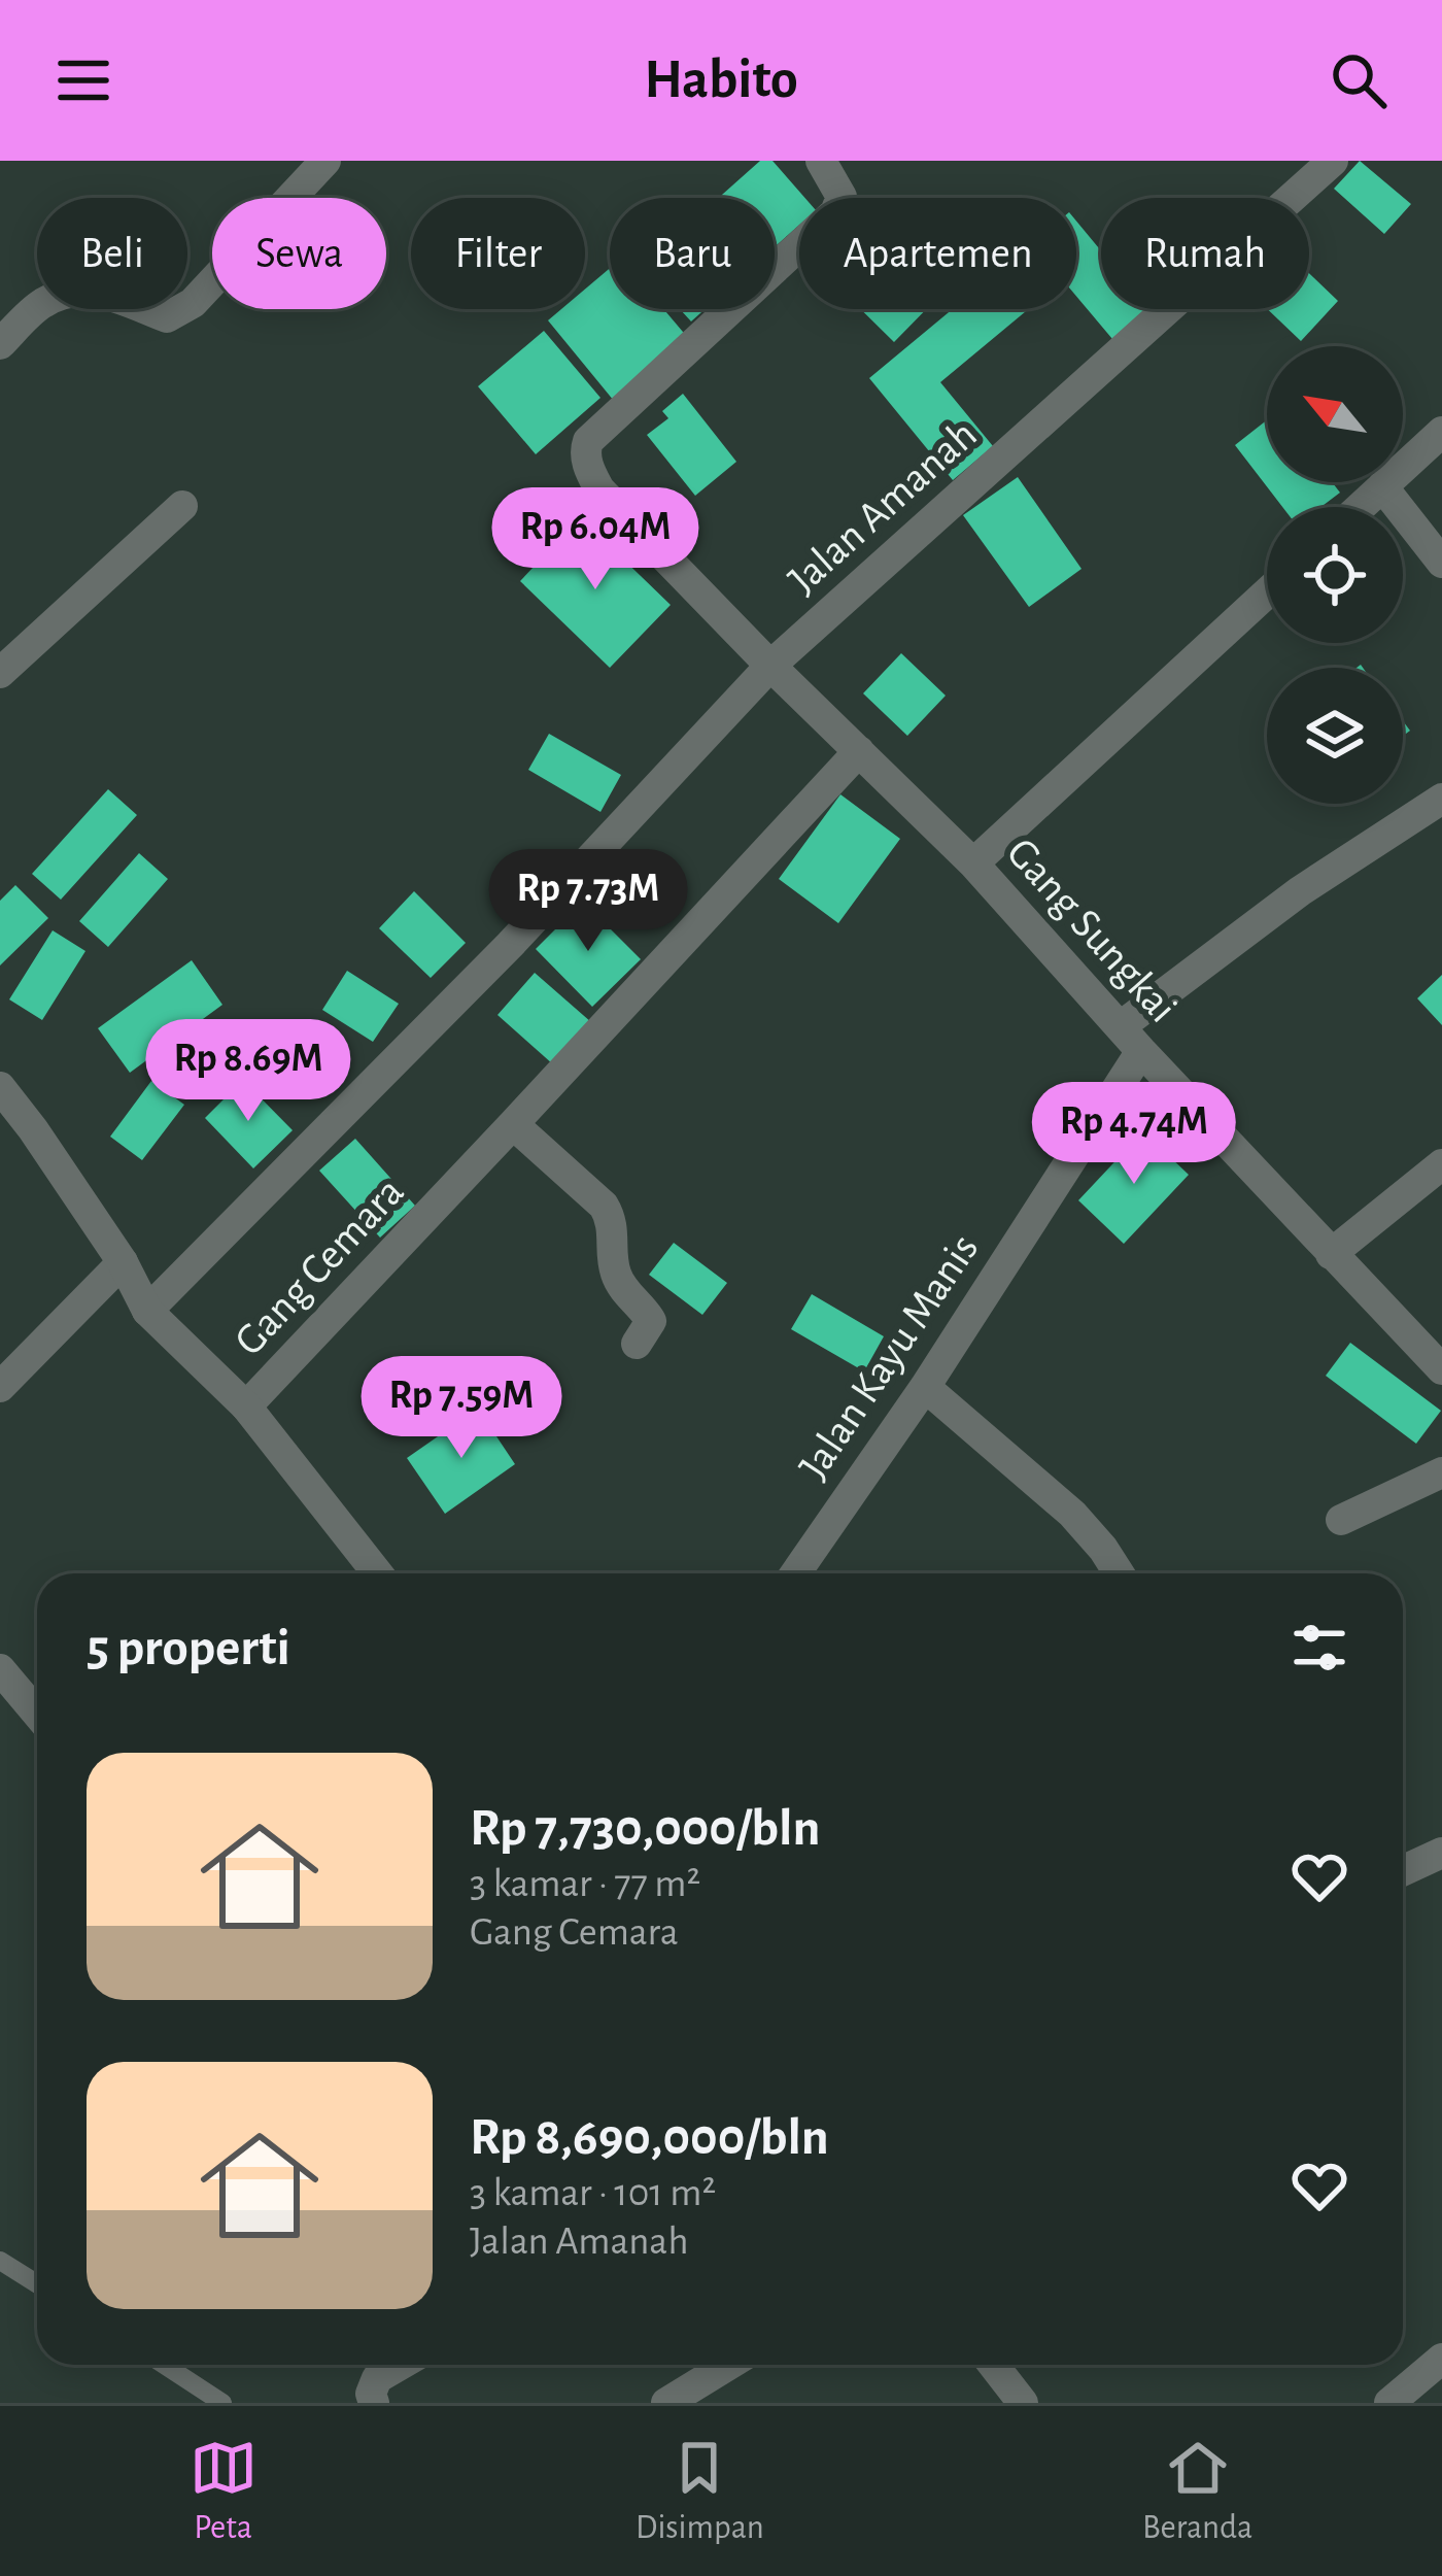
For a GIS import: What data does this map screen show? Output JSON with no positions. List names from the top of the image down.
{
  "streets": {
    "street": [
      "Jalan Amanah",
      "Gang Sungkai",
      "Gang Cemara",
      "Jalan Kayu Manis"
    ]
  },
  "crossings": [
    ["Jalan Amanah", "Gang Sungkai"],
    ["Gang Sungkai", "Gang Cemara"],
    ["Gang Sungkai", "Jalan Kayu Manis"]
  ],
  "north": "top left",
  "page": {
    "header": "Habito",
    "chip": [
      "Beli",
      "Sewa",
      "Filter",
      "Baru",
      "Apartemen",
      "Rumah"
    ],
    "price": [
      "Rp 6.04M",
      "Rp 7.73M",
      "Rp 8.69M",
      "Rp 4.74M",
      "Rp 7.59M"
    ],
    "heading": "5 properti",
    "list": [
      {
        "name": "Rp 7,730,000/bln",
        "note": "3 kamar · 77 m² · Gang Cemara"
      },
      {
        "name": "Rp 8,690,000/bln",
        "note": "3 kamar · 101 m² · Jalan Amanah"
      }
    ],
    "tabs": ["Peta", "Disimpan", "Beranda"]
  }
}
